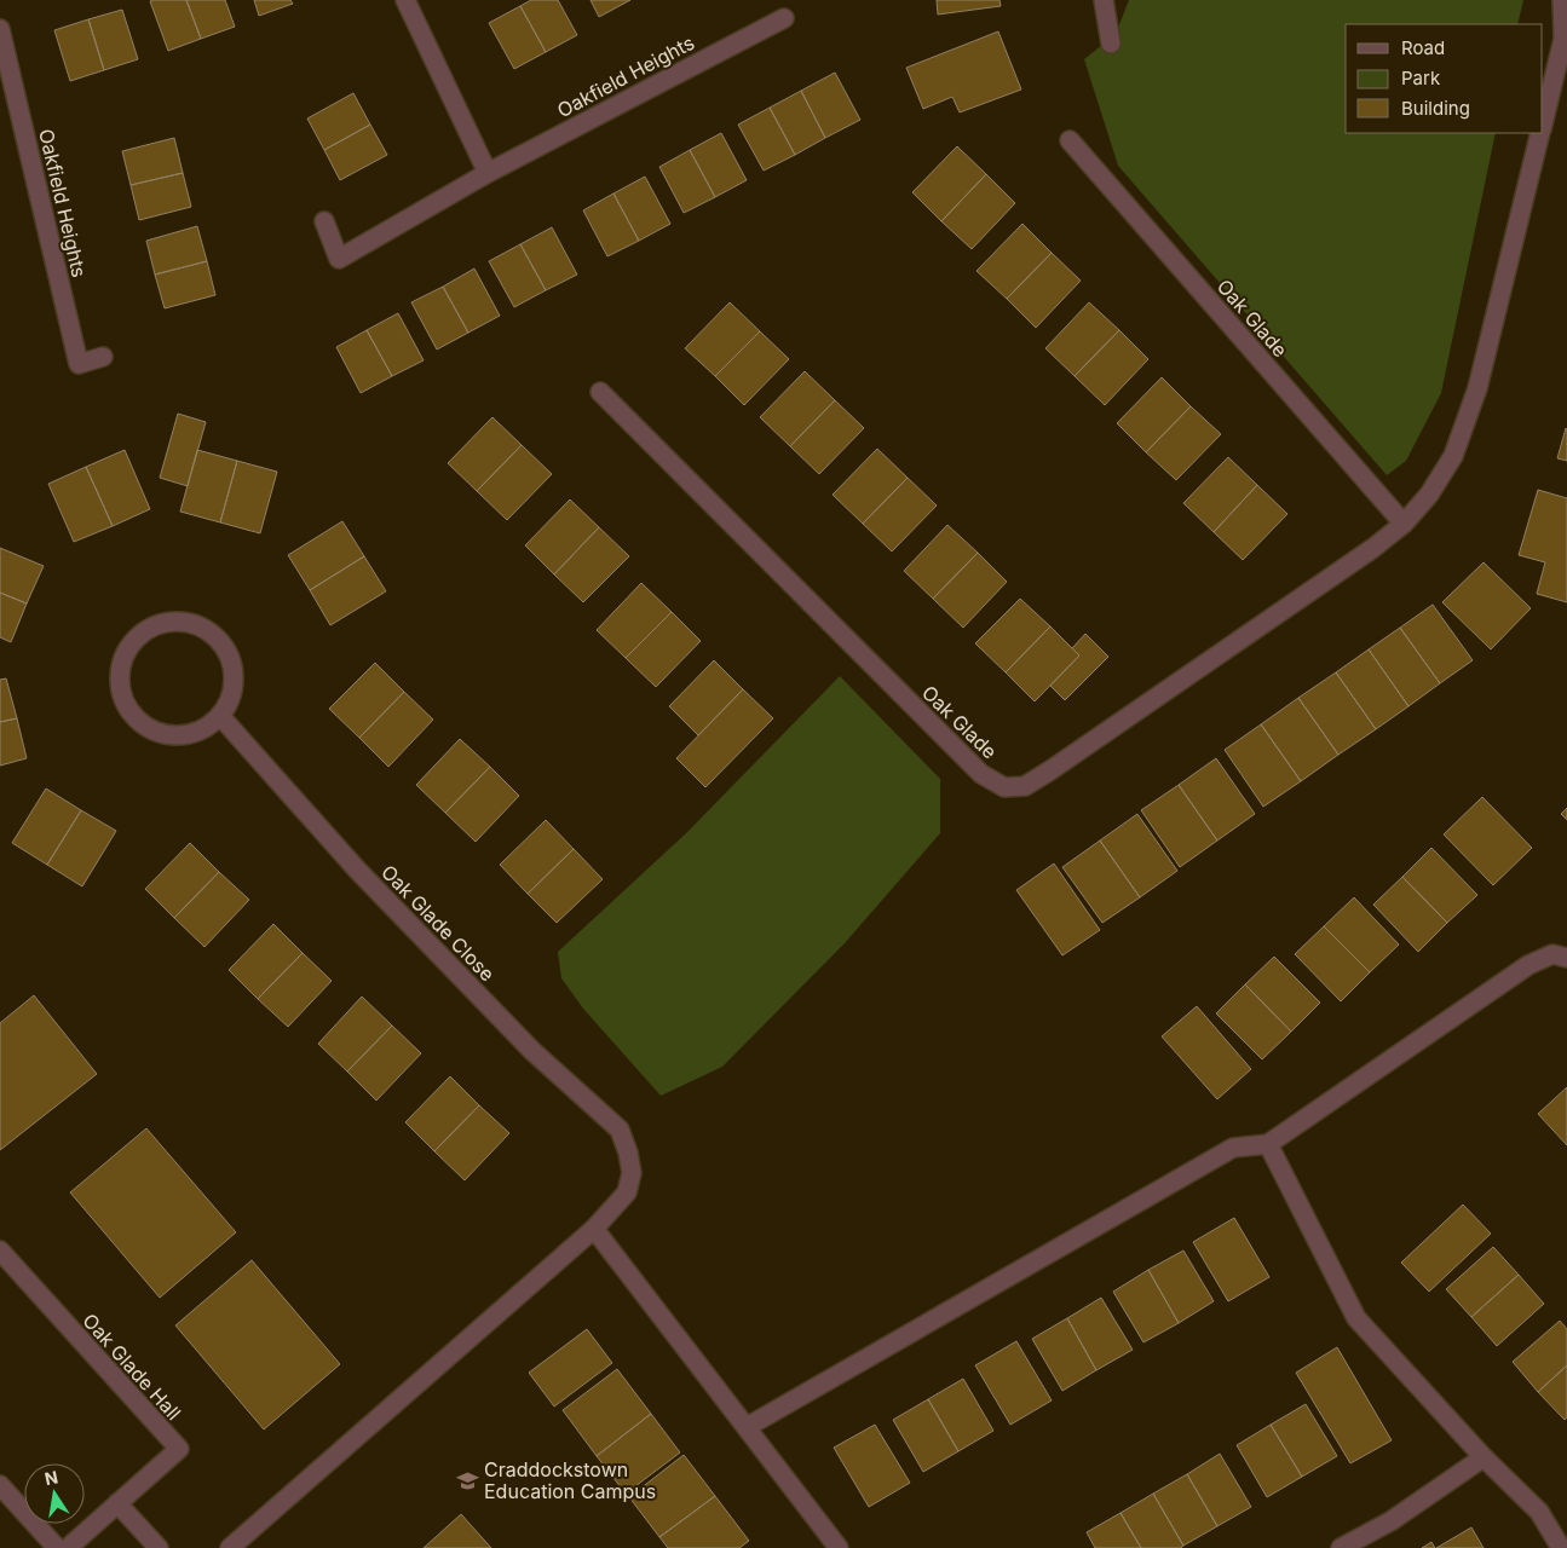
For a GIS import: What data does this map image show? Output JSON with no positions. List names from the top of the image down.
{
  "streets": {
    "street": [
      "Oakfield Heights",
      "Oak Glade",
      "Oak Glade Close",
      "Oak Glade Hall"
    ]
  },
  "places": {
    "school or university": ["Craddockstown Education Campus"]
  },
  "legend": ["Road", "Park", "Building"],
  "north": "top"
}
